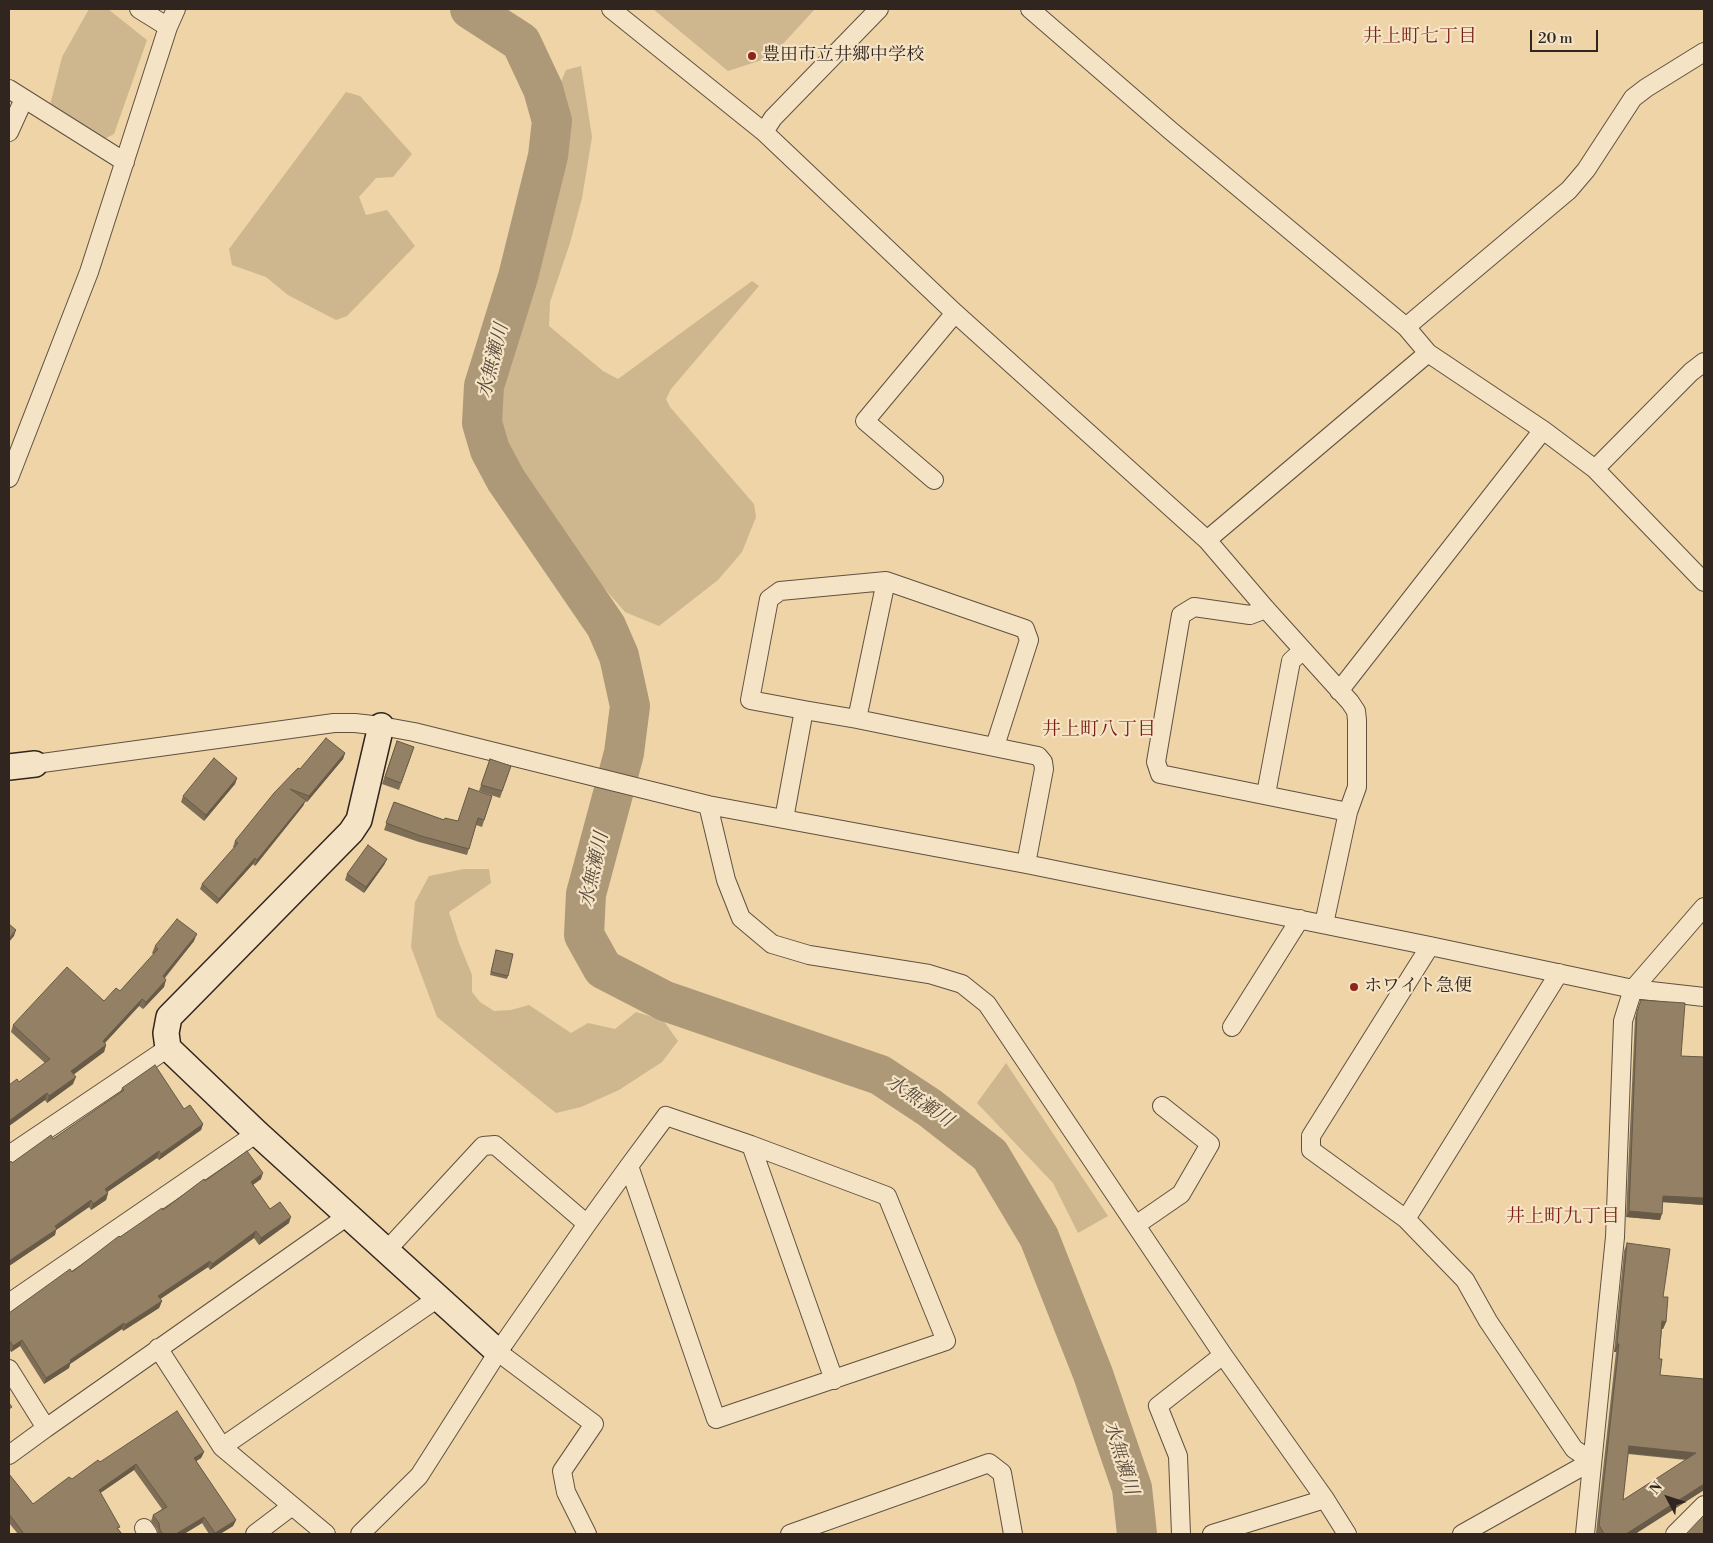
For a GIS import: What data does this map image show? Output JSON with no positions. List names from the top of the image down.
{
  "districts": ["井上町七丁目", "井上町八丁目", "井上町九丁目"],
  "water": ["水無瀬川"],
  "places": ["豊田市立井郷中学校", "ホワイト急便"],
  "scale_bar": "20 m",
  "north": "top left"
}
